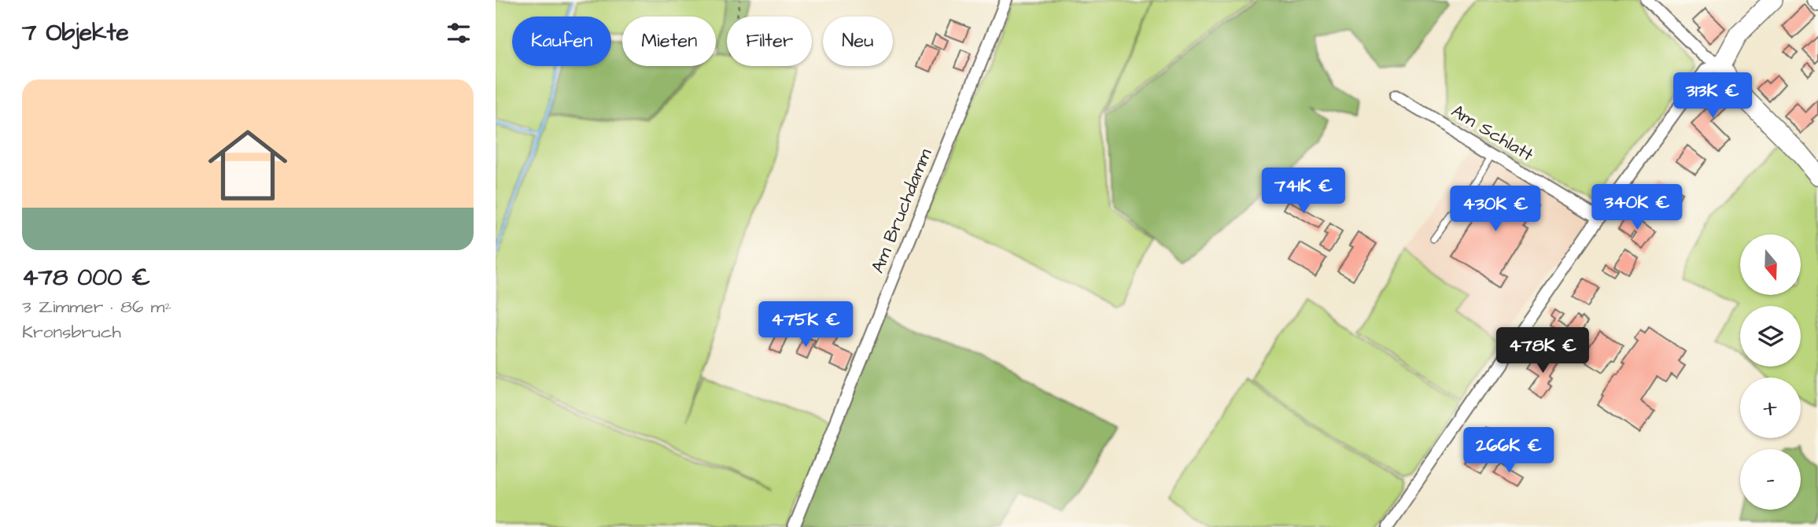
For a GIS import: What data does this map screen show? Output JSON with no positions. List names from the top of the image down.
{
  "streets": {
    "street": ["Am Schlatt", "Am Bruchdamm"]
  },
  "north": "bottom",
  "page": {
    "heading": "7 Objekte",
    "chip": [
      "Kaufen",
      "Mieten",
      "Filter",
      "Neu"
    ],
    "list": [
      {
        "name": "478 000 €",
        "note": "3 Zimmer · 86 m² · Kronsbruch"
      }
    ],
    "price": [
      "313K €",
      "741K €",
      "340K €",
      "430K €",
      "475K €",
      "478K €",
      "266K €"
    ],
    "map_buttons": ["+", "−"]
  }
}
